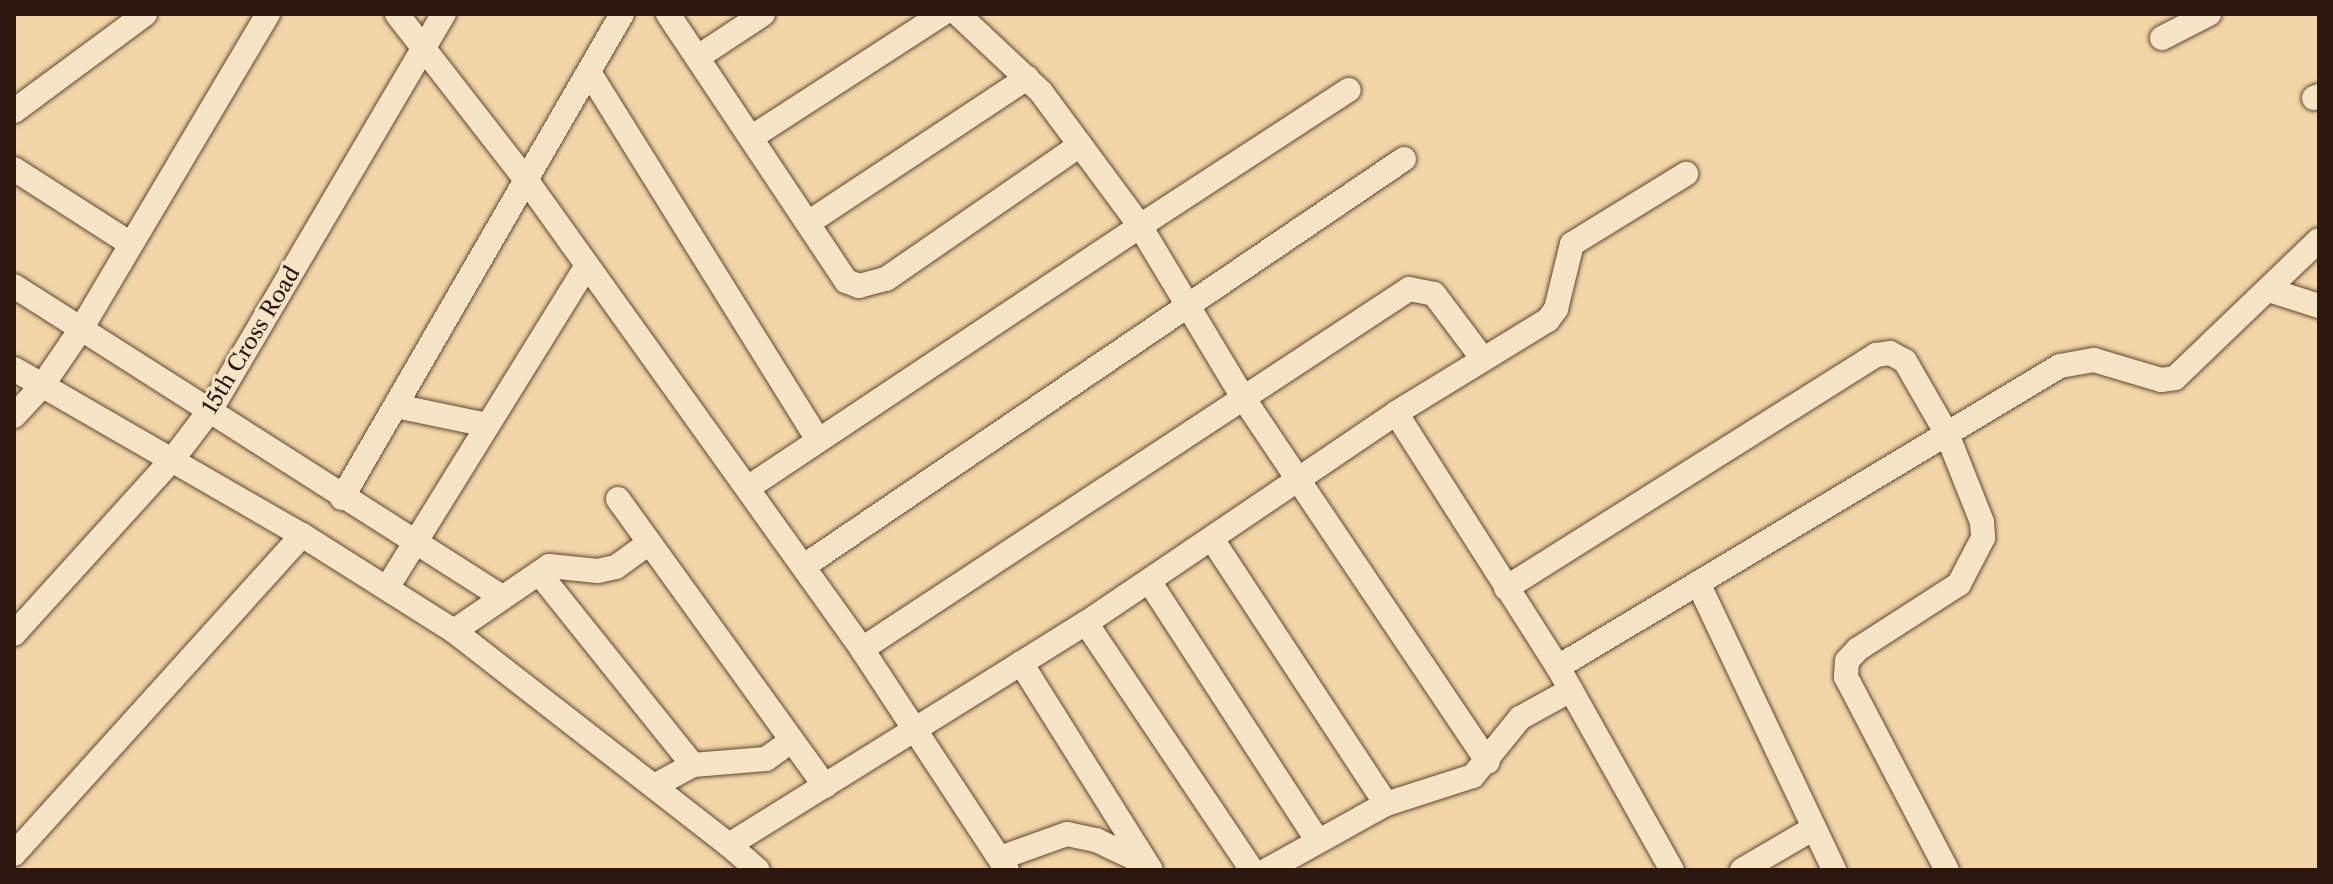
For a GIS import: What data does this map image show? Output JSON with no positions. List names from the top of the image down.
{
  "streets": {
    "street": ["15th Cross Road"]
  }
}
